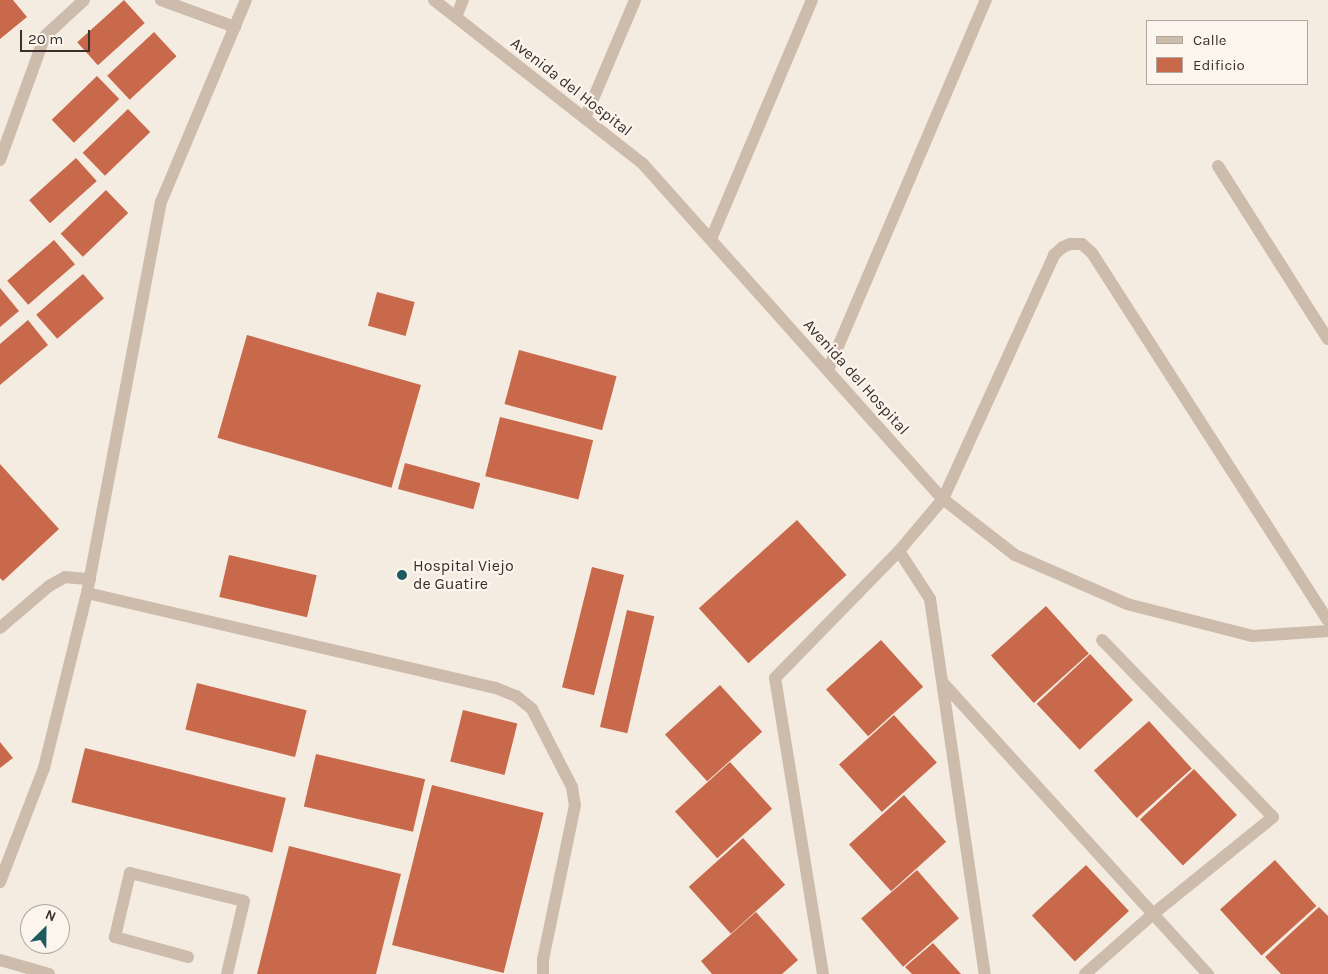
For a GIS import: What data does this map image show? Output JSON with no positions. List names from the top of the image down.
{
  "streets": {
    "street": ["Avenida del Hospital"]
  },
  "places": ["Hospital Viejo de Guatire"],
  "legend": ["Calle", "Edificio"],
  "scale_bar": "20 m",
  "north": "top right"
}
